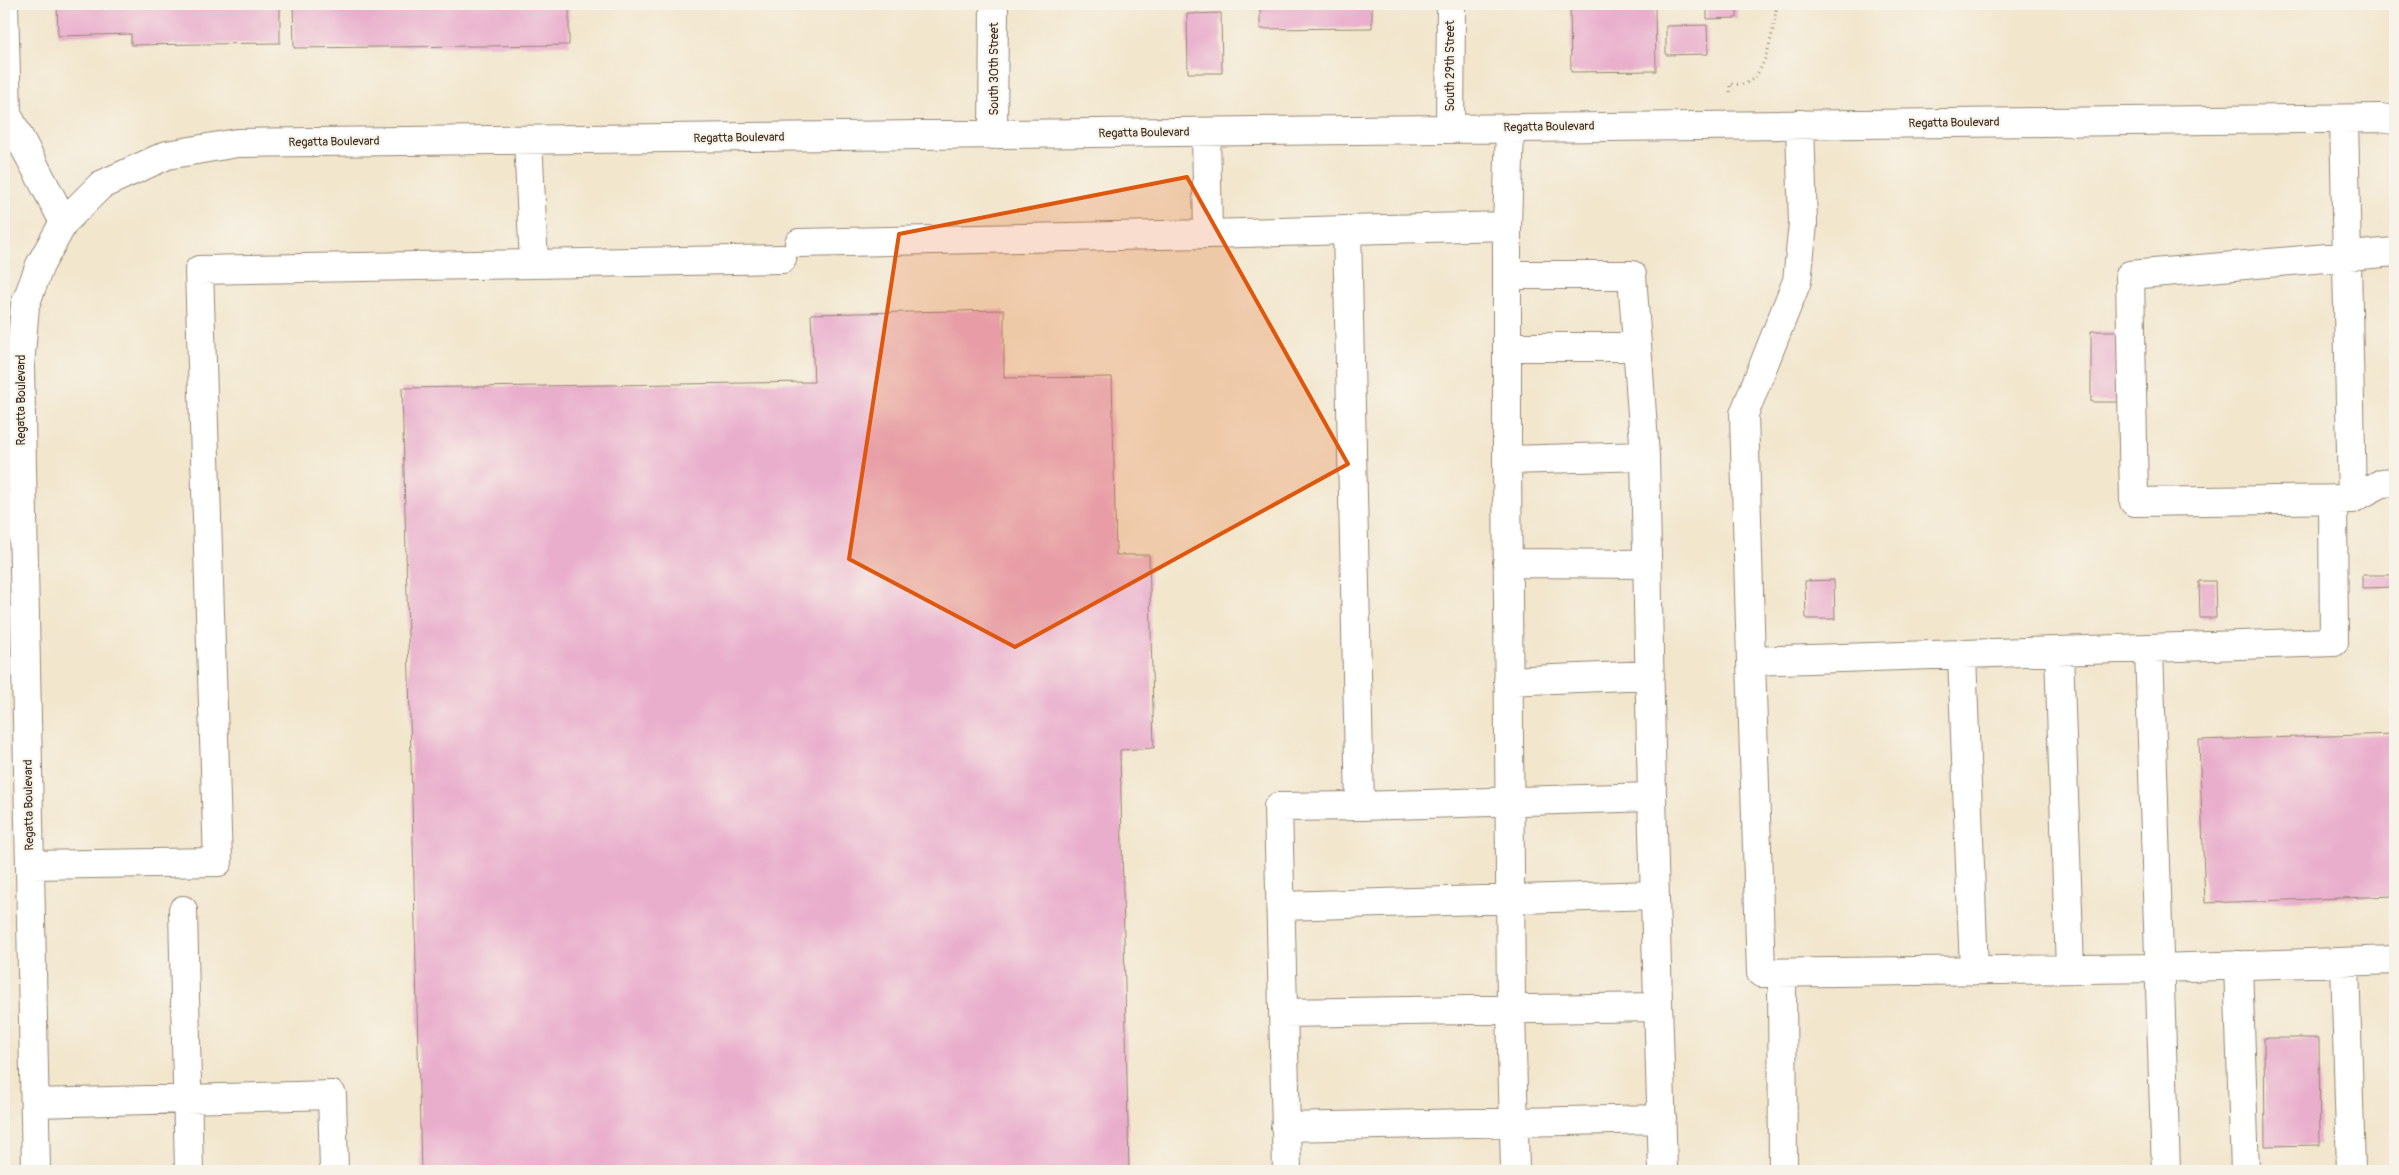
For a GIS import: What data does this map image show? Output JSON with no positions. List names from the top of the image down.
{
  "streets": {
    "street": ["South 29th Street", "South 30th Street", "Regatta Boulevard"]
  },
  "crossings": [
    ["South 29th Street", "Regatta Boulevard"],
    ["South 30th Street", "Regatta Boulevard"]
  ]
}
